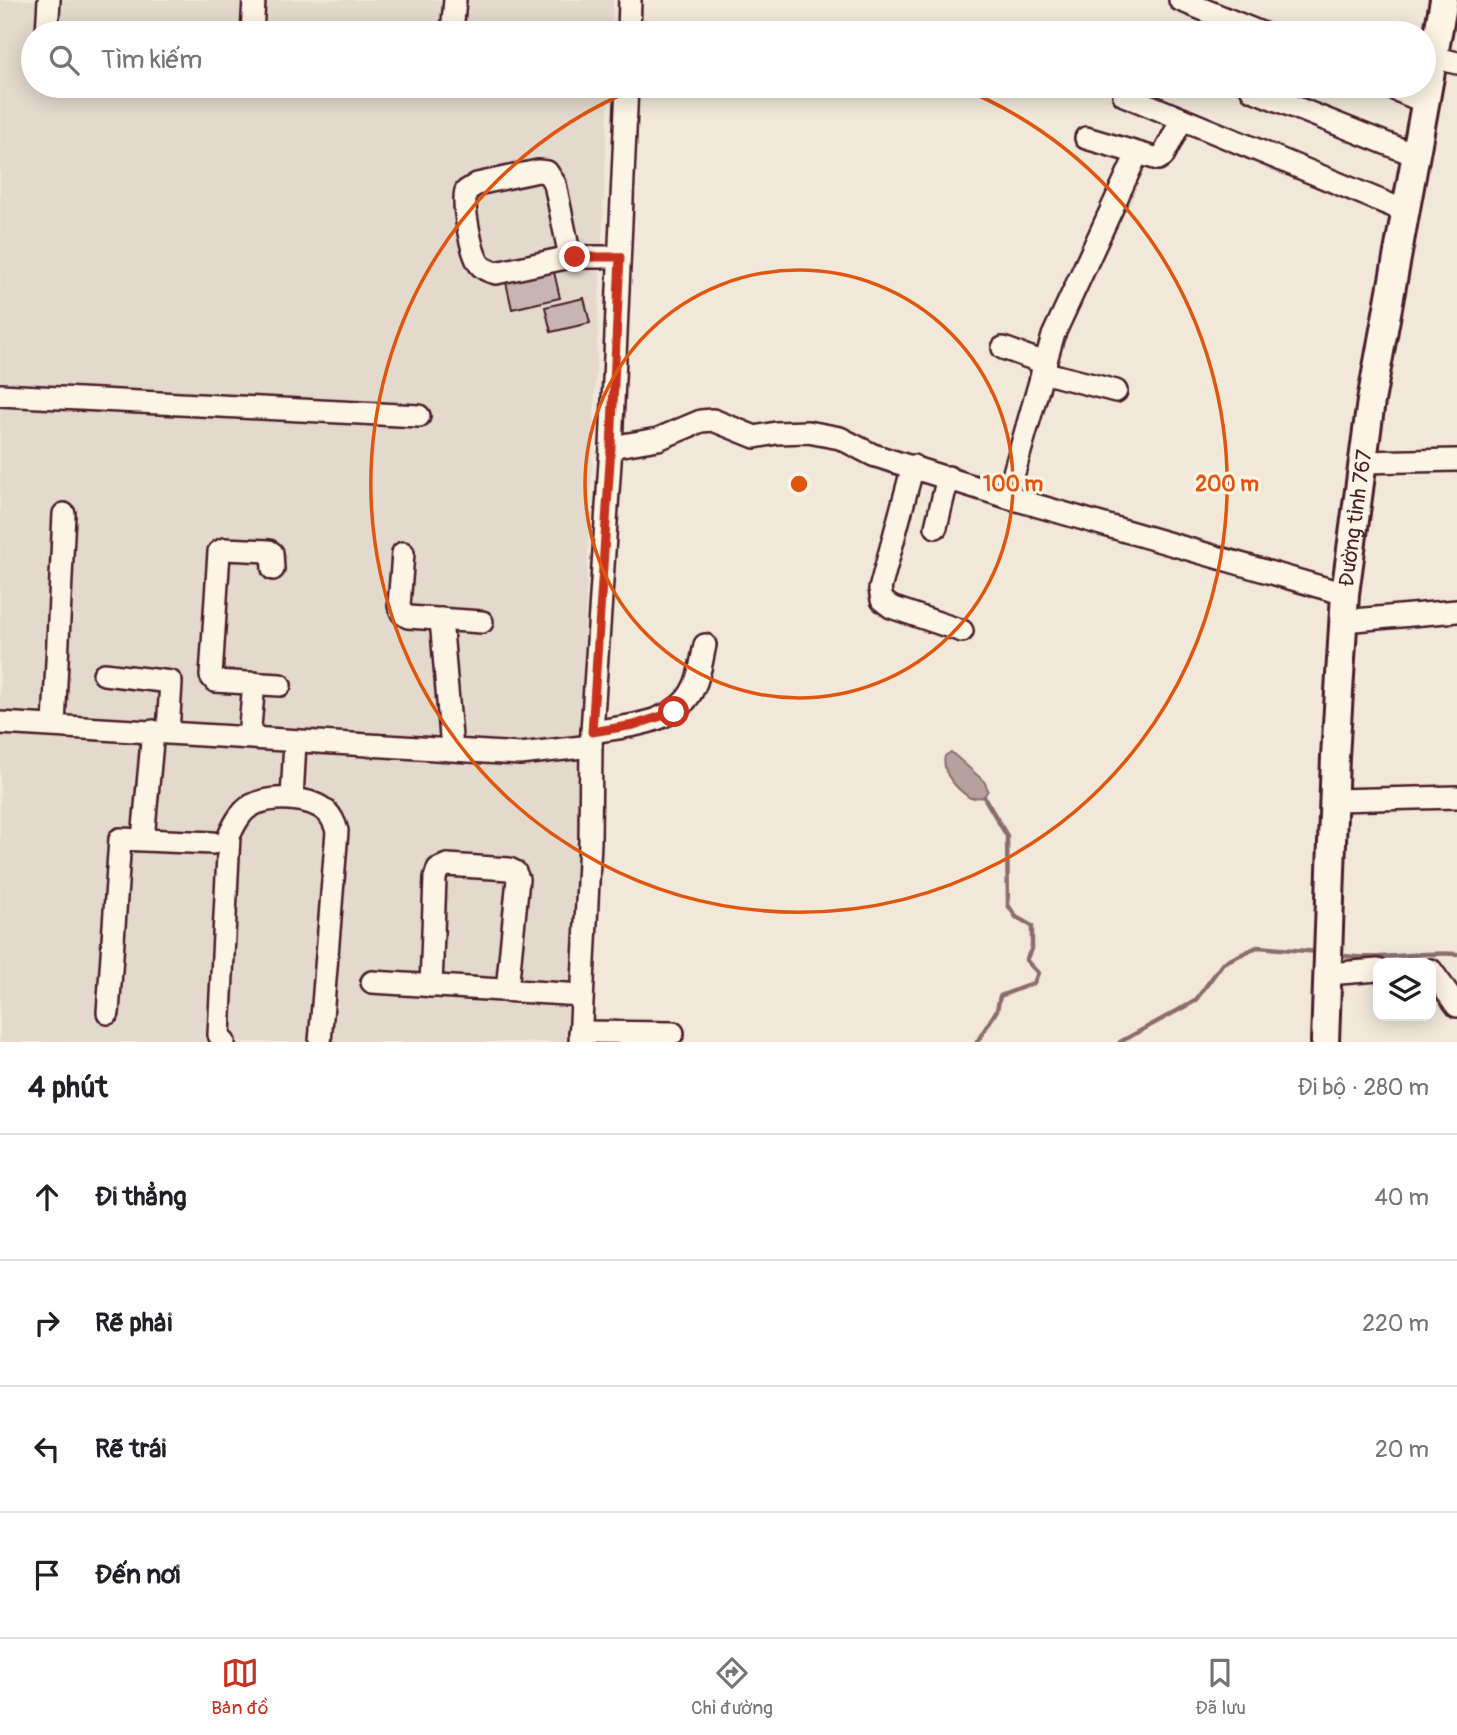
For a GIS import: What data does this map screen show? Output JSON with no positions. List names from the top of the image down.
{
  "streets": {
    "main road": ["Đường tỉnh 767"]
  },
  "page": {
    "search": "Tìm kiếm",
    "heading": ["4 phút", "Đi bộ · 280 m"],
    "list": [
      ["Đi thẳng", "40 m"],
      ["Rẽ phải", "220 m"],
      ["Rẽ trái", "20 m"],
      "Đến nơi"
    ],
    "nav": ["Bản đồ", "Chỉ đường", "Đã lưu"]
  },
  "rings": ["100 m", "200 m"]
}
